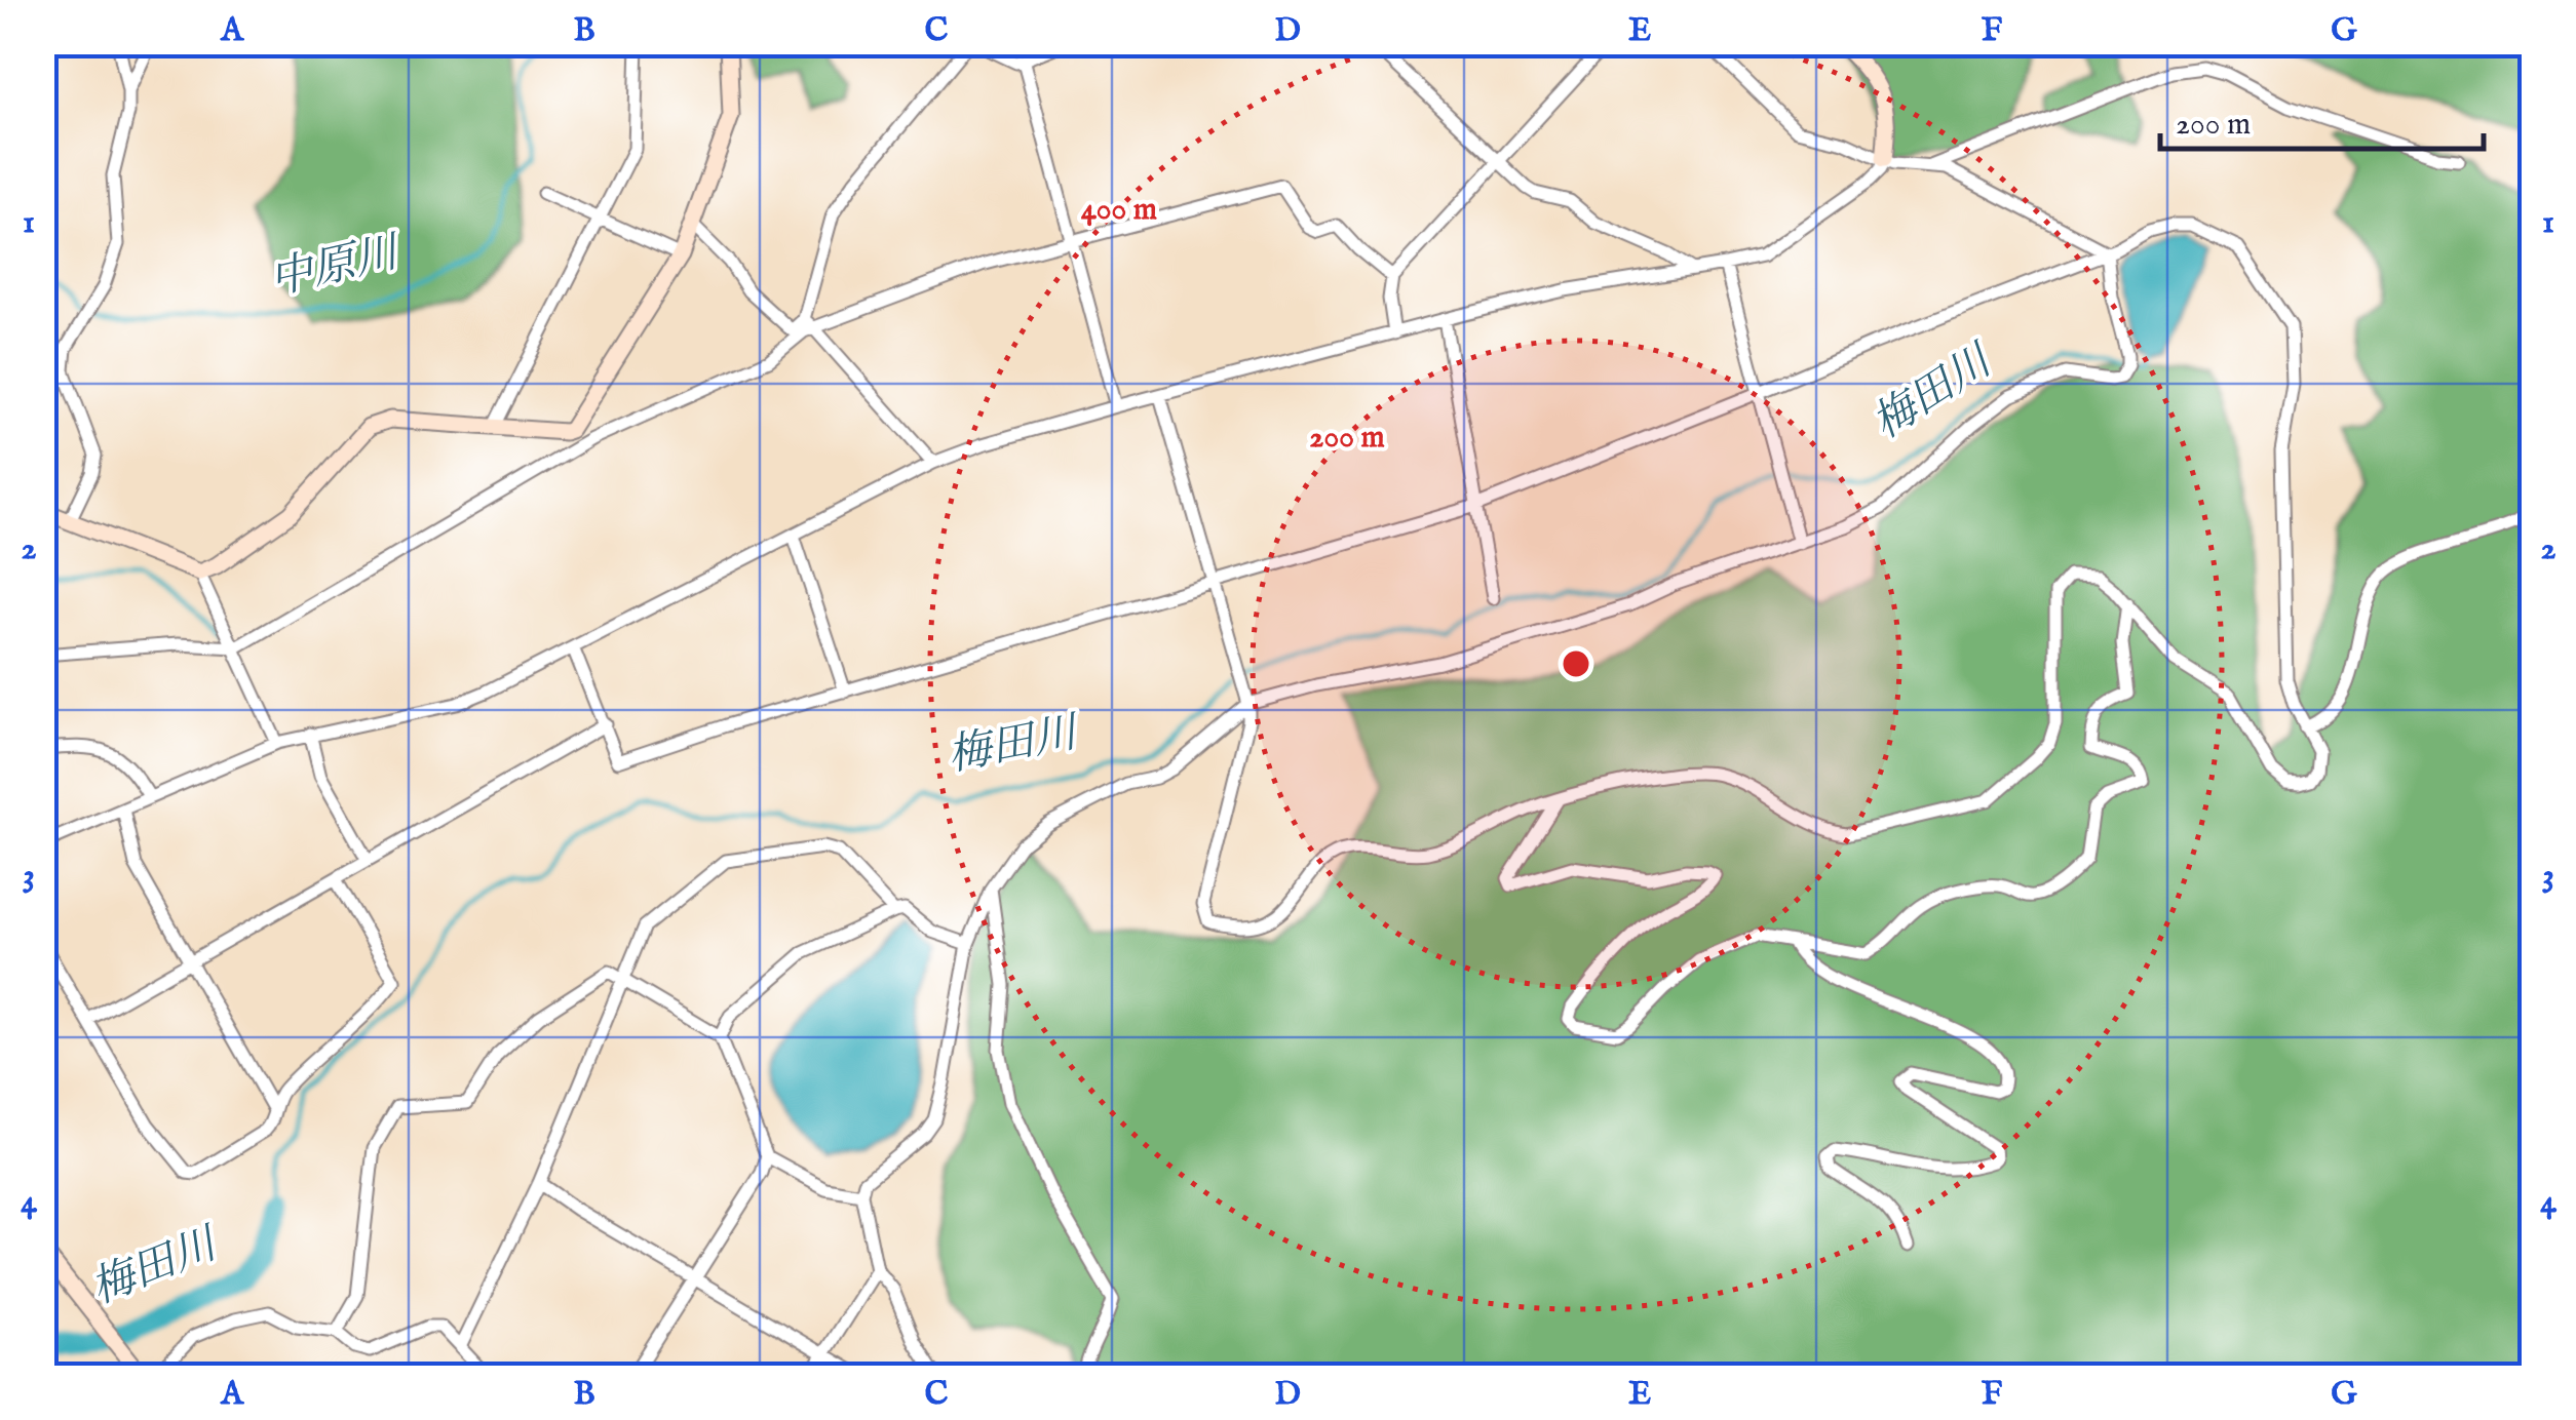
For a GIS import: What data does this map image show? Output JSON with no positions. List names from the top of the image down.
{
  "water": ["中原川", "梅田川"],
  "scale_bar": "200 m",
  "grid": {
    "columns": [
      "A",
      "B",
      "C",
      "D",
      "E",
      "F",
      "G"
    ],
    "rows": [
      "1",
      "2",
      "3",
      "4"
    ]
  },
  "rings": ["400 m", "200 m"]
}
